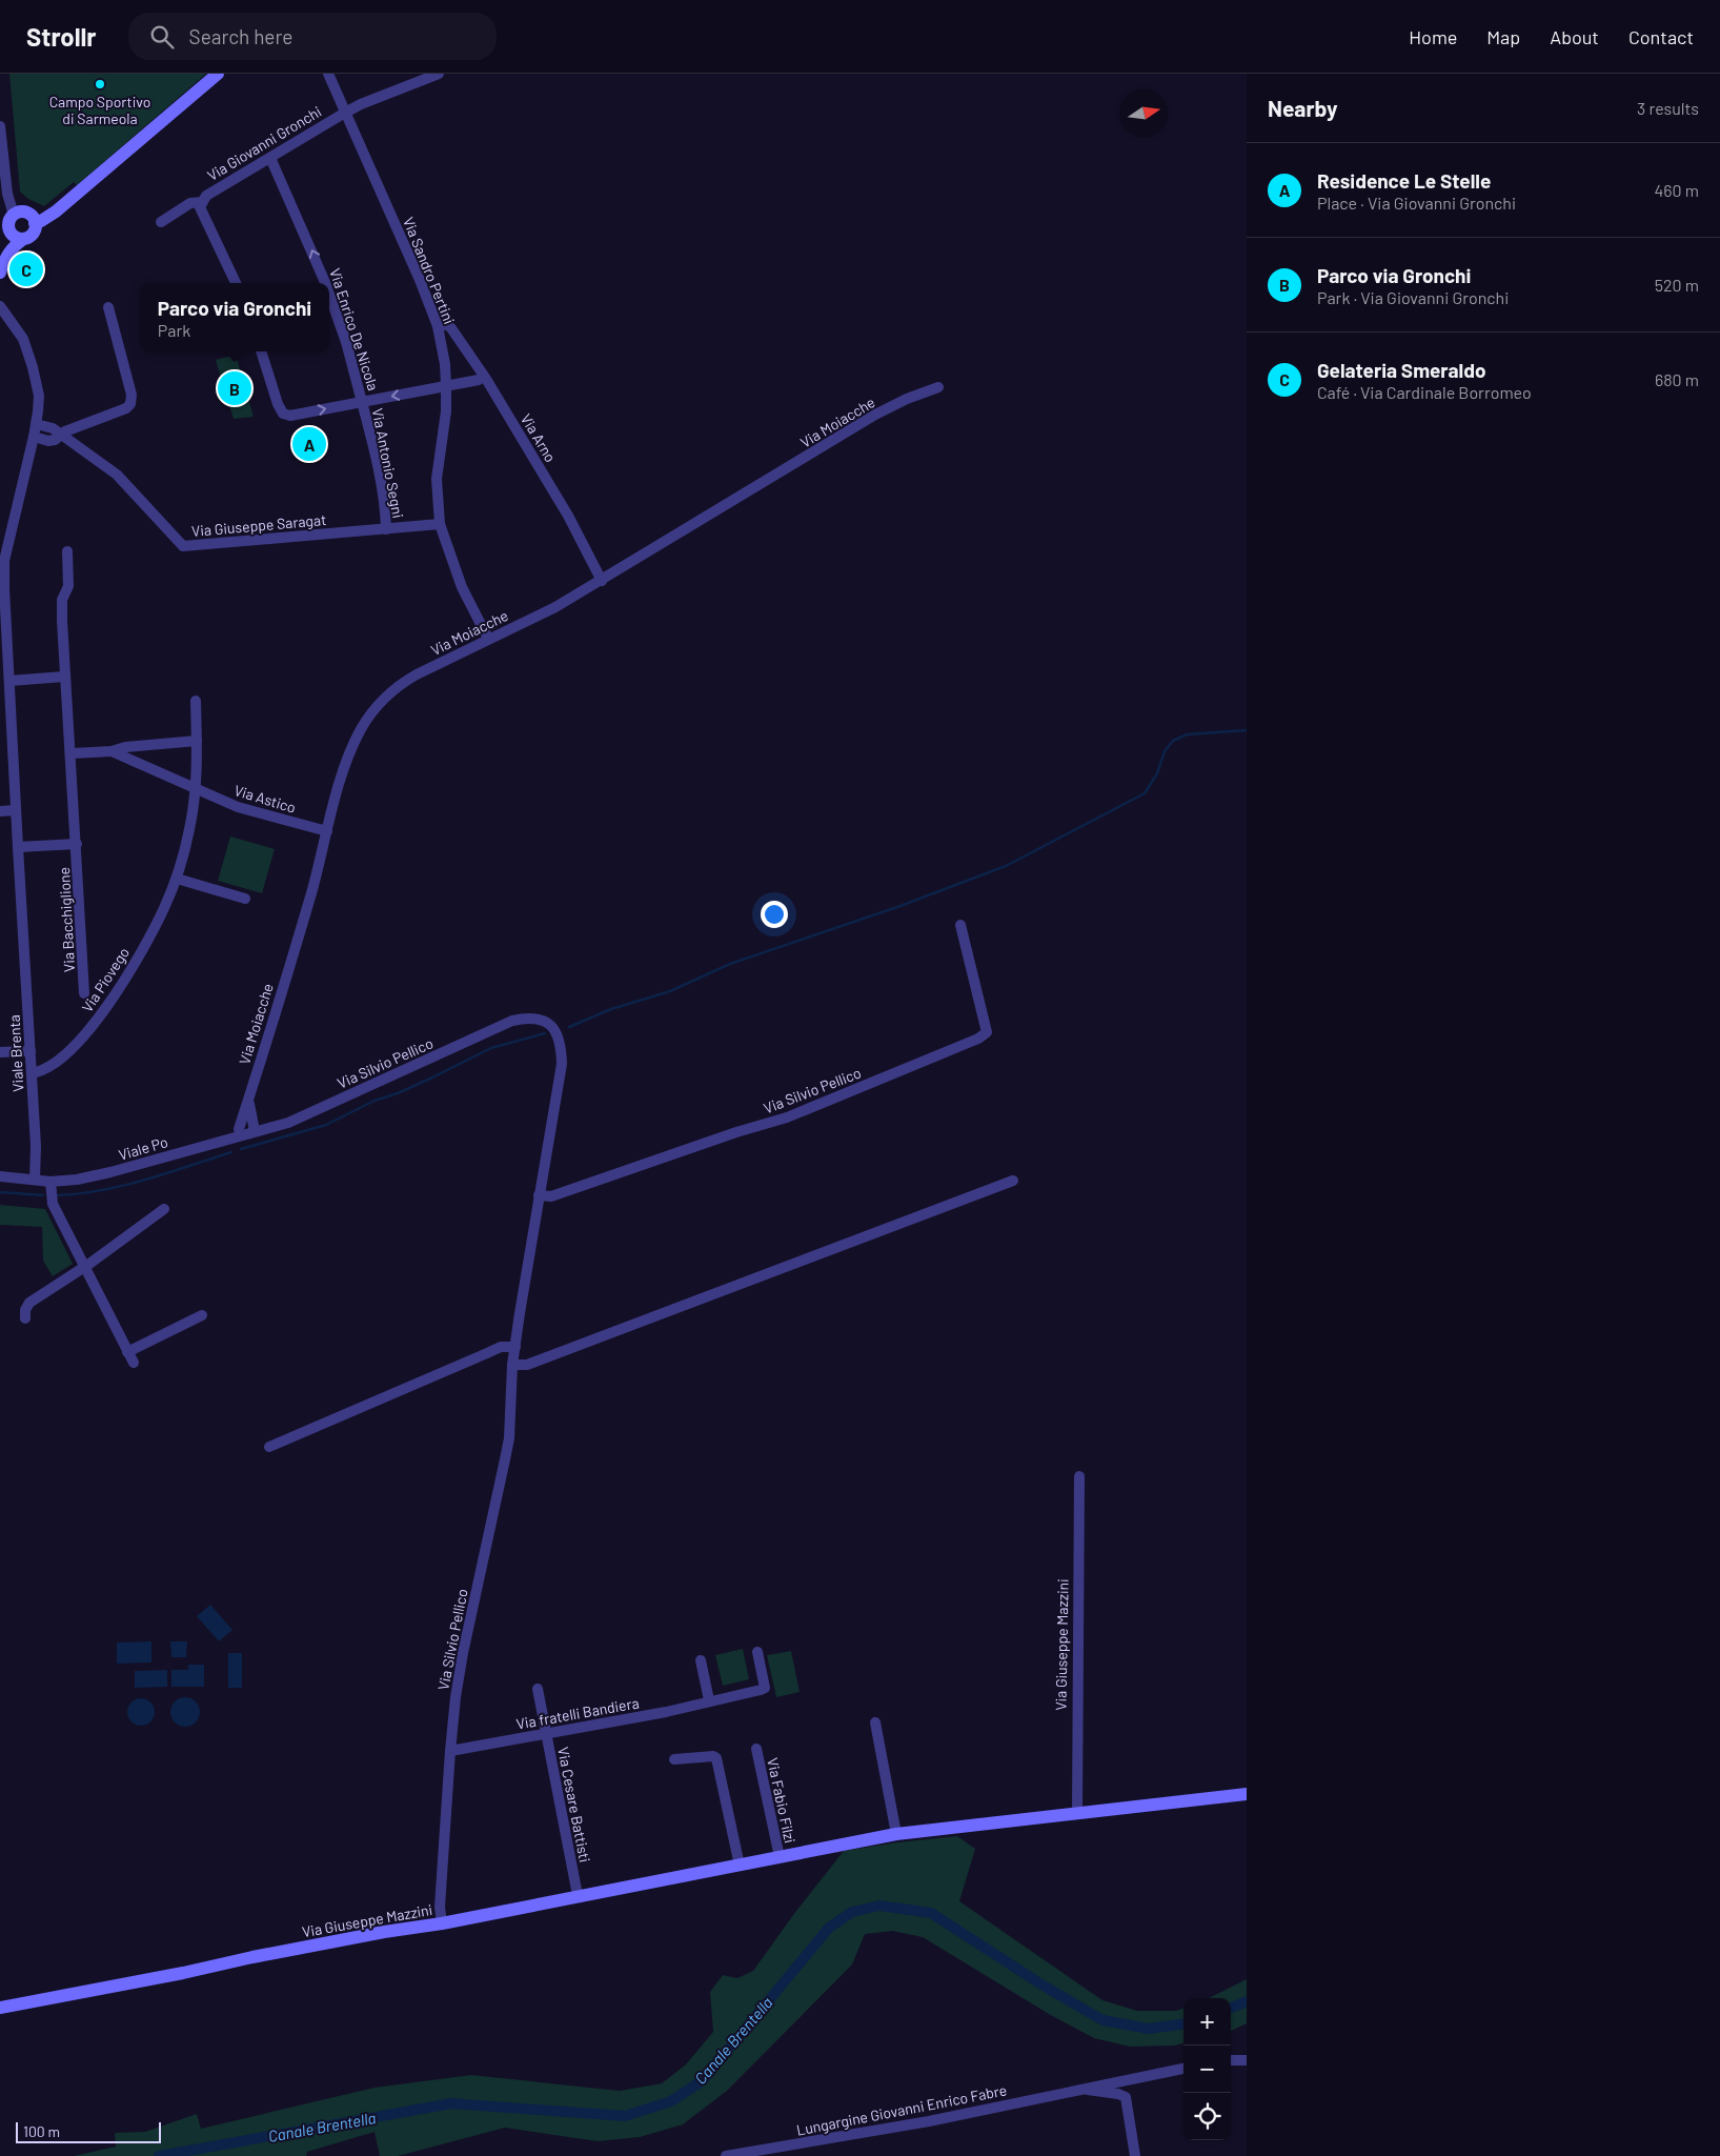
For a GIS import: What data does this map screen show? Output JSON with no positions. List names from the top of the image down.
{
  "streets": {
    "main road": ["Via Giuseppe Mazzini"],
    "street": [
      "Via Giovanni Gronchi",
      "Via Sandro Pertini",
      "Via Enrico De Nicola",
      "Via Moiacche",
      "Via Arno",
      "Via Antonio Segni",
      "Via Giuseppe Saragat",
      "Via Astico",
      "Via Bacchiglione",
      "Via Piovego",
      "Viale Brenta",
      "Via Silvio Pellico",
      "Viale Po",
      "Via fratelli Bandiera",
      "Via Fabio Filzi",
      "Via Cesare Battisti",
      "Lungargine Giovanni Enrico Fabre"
    ]
  },
  "crossings": [
    ["Via Giovanni Gronchi", "Via Sandro Pertini"],
    ["Via Giovanni Gronchi", "Via Enrico De Nicola"],
    ["Via Sandro Pertini", "Via Enrico De Nicola"],
    ["Via Sandro Pertini", "Via Moiacche"],
    ["Via Sandro Pertini", "Via Arno"],
    ["Via Sandro Pertini", "Via Giuseppe Saragat"],
    ["Via Enrico De Nicola", "Via Antonio Segni"],
    ["Via Moiacche", "Via Arno"],
    ["Via Moiacche", "Via Astico"],
    ["Via Moiacche", "Via Silvio Pellico"],
    ["Via Moiacche", "Viale Po"],
    ["Via Antonio Segni", "Via Giuseppe Saragat"],
    ["Via Astico", "Via Piovego"],
    ["Via Piovego", "Viale Brenta"],
    ["Viale Brenta", "Viale Po"],
    ["Via Silvio Pellico", "Viale Po"],
    ["Via Silvio Pellico", "Via Giuseppe Mazzini"],
    ["Via Silvio Pellico", "Via fratelli Bandiera"],
    ["Via Giuseppe Mazzini", "Via Fabio Filzi"],
    ["Via Giuseppe Mazzini", "Via Cesare Battisti"],
    ["Via fratelli Bandiera", "Via Cesare Battisti"]
  ],
  "one_way": ["Via Enrico De Nicola"],
  "water": ["Canale Brentella"],
  "places": ["Campo Sportivo di Sarmeola"],
  "scale_bar": "100 m",
  "north": "right",
  "page": {
    "header": "Strollr",
    "search": "Search here",
    "nav": [
      "Home",
      "Map",
      "About",
      "Contact"
    ],
    "heading": ["Nearby", "3 results"],
    "list": [
      {
        "mark": "A",
        "name": "Residence Le Stelle",
        "note": "Place · Via Giovanni Gronchi",
        "value": "460 m"
      },
      {
        "mark": "B",
        "name": "Parco via Gronchi",
        "note": "Park · Via Giovanni Gronchi",
        "value": "520 m"
      },
      {
        "mark": "C",
        "name": "Gelateria Smeraldo",
        "note": "Café · Via Cardinale Borromeo",
        "value": "680 m"
      }
    ],
    "pins": ["C", "B", "A"],
    "popup": ["Parco via Gronchi", "Park"],
    "map_buttons": ["+", "−"],
    "scale": "100 m"
  }
}
